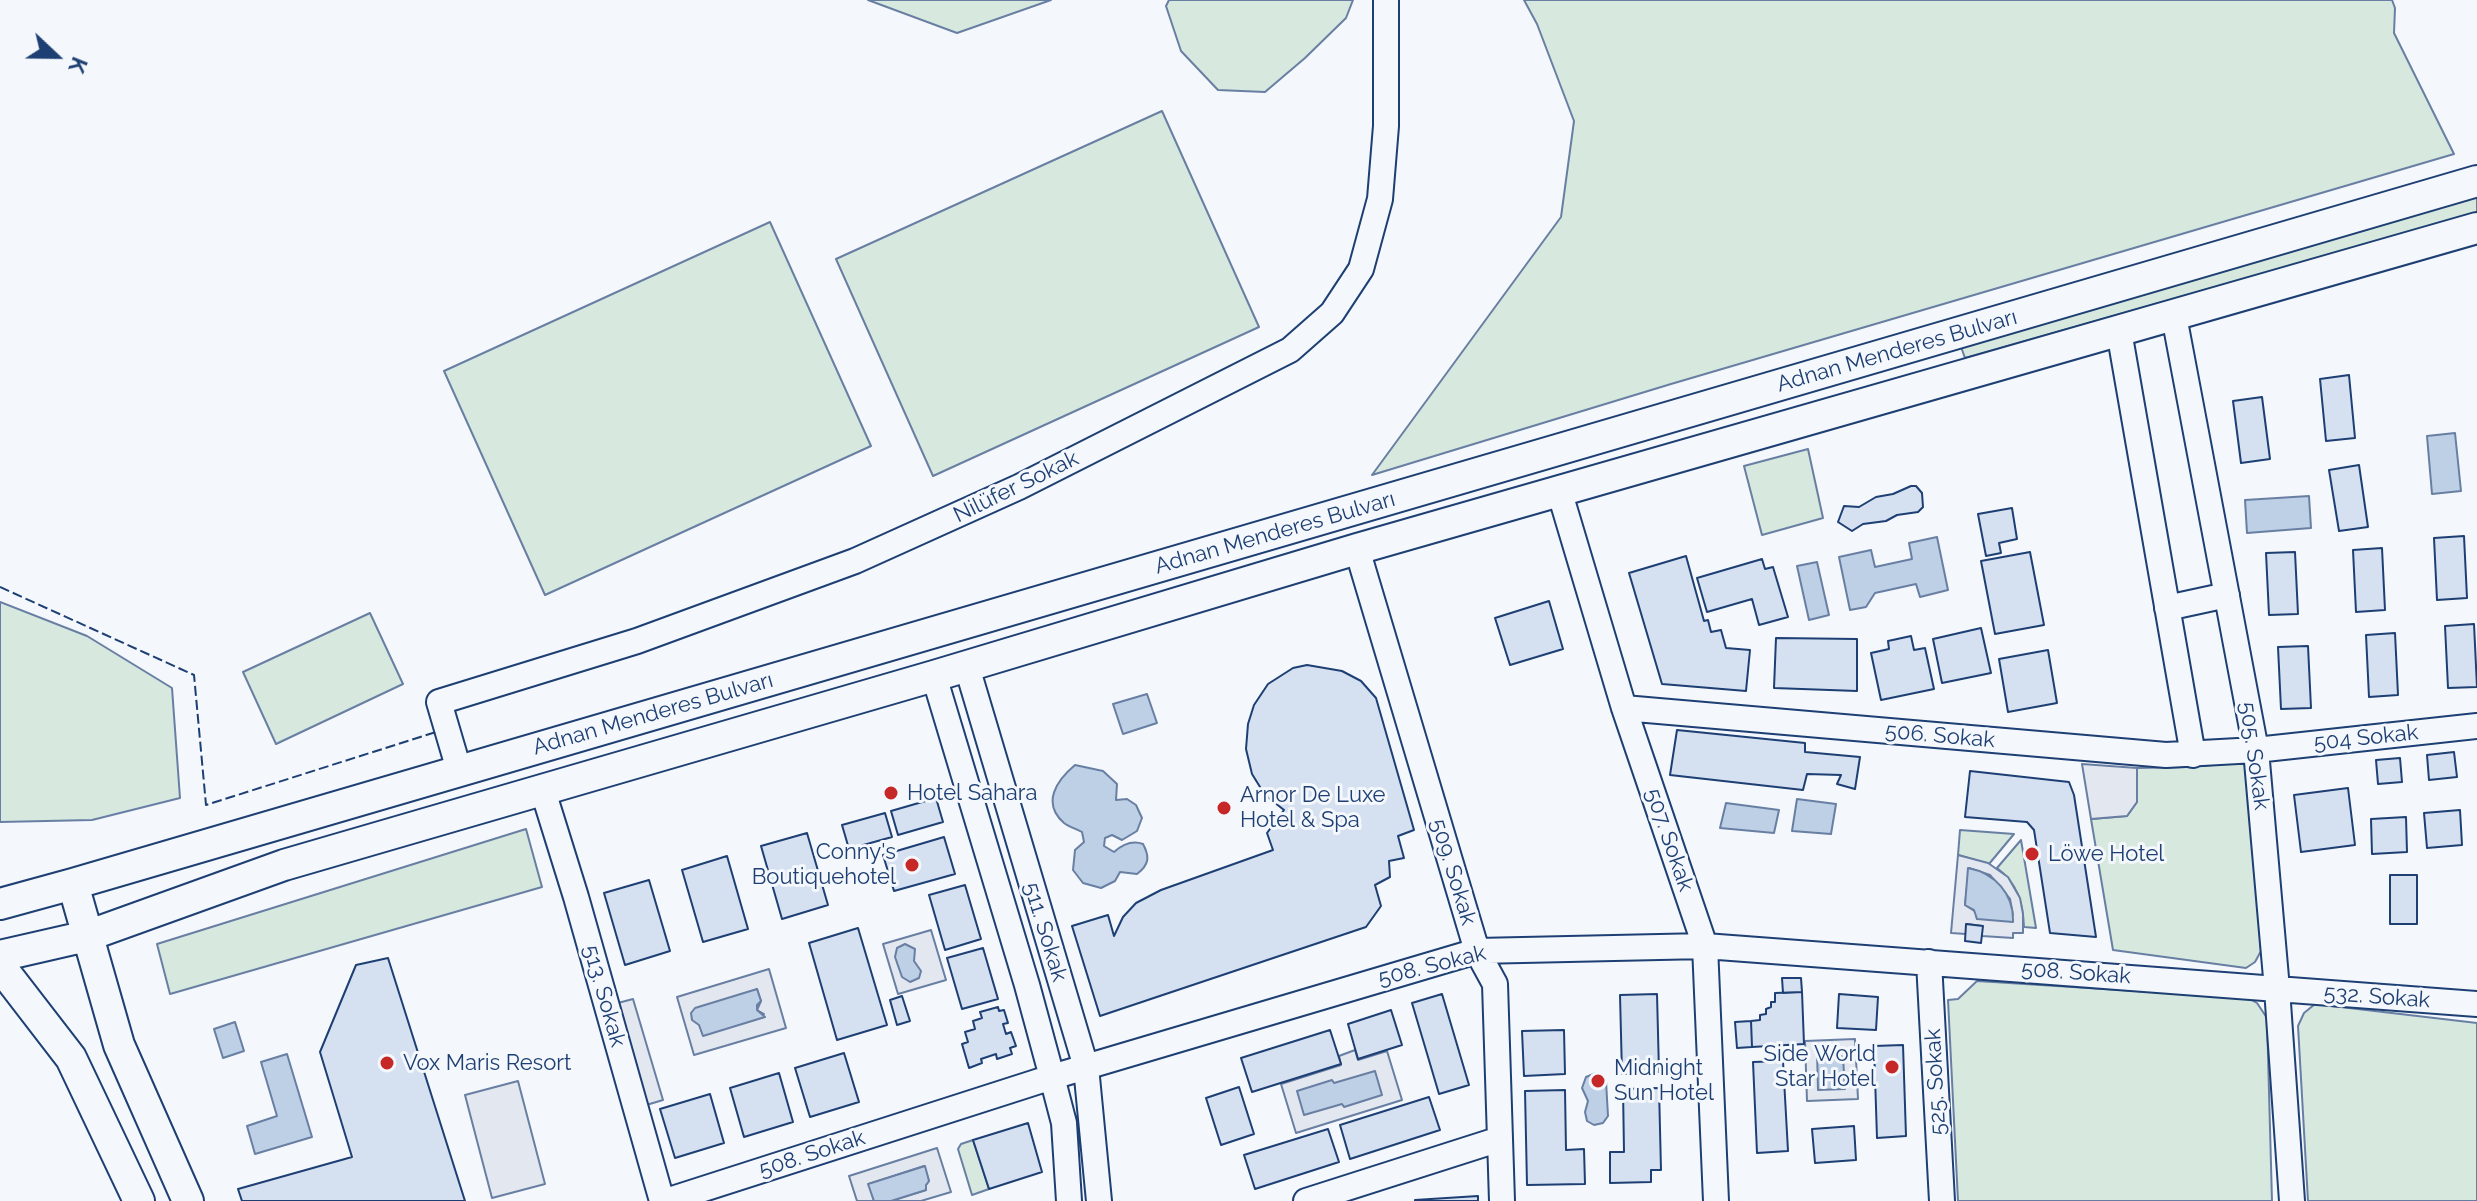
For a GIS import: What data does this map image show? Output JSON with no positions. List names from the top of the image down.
{
  "streets": {
    "main road": ["Adnan Menderes Bulvarı"],
    "street": [
      "Nilüfer Sokak",
      "506. Sokak",
      "504 Sokak",
      "505. Sokak",
      "507. Sokak",
      "509. Sokak",
      "511. Sokak",
      "508. Sokak",
      "513. Sokak",
      "532. Sokak",
      "525. Sokak"
    ]
  },
  "crossings": [
    ["Adnan Menderes Bulvarı", "Nilüfer Sokak"],
    ["Adnan Menderes Bulvarı", "505. Sokak"],
    ["Adnan Menderes Bulvarı", "507. Sokak"],
    ["Adnan Menderes Bulvarı", "509. Sokak"],
    ["Adnan Menderes Bulvarı", "511. Sokak"],
    ["Adnan Menderes Bulvarı", "513. Sokak"],
    ["506. Sokak", "504 Sokak"],
    ["506. Sokak", "505. Sokak"],
    ["506. Sokak", "507. Sokak"],
    ["504 Sokak", "505. Sokak"],
    ["505. Sokak", "508. Sokak"],
    ["505. Sokak", "532. Sokak"],
    ["507. Sokak", "508. Sokak"],
    ["509. Sokak", "508. Sokak"],
    ["511. Sokak", "508. Sokak"],
    ["508. Sokak", "513. Sokak"],
    ["508. Sokak", "532. Sokak"],
    ["508. Sokak", "525. Sokak"]
  ],
  "places": [
    "Hotel Sahara",
    "Arnor De Luxe Hotel & Spa",
    "Löwe Hotel",
    "Conny's Boutiquehotel",
    "Vox Maris Resort",
    "Side World Star Hotel",
    "Midnight Sun Hotel"
  ],
  "north": "right"
}
